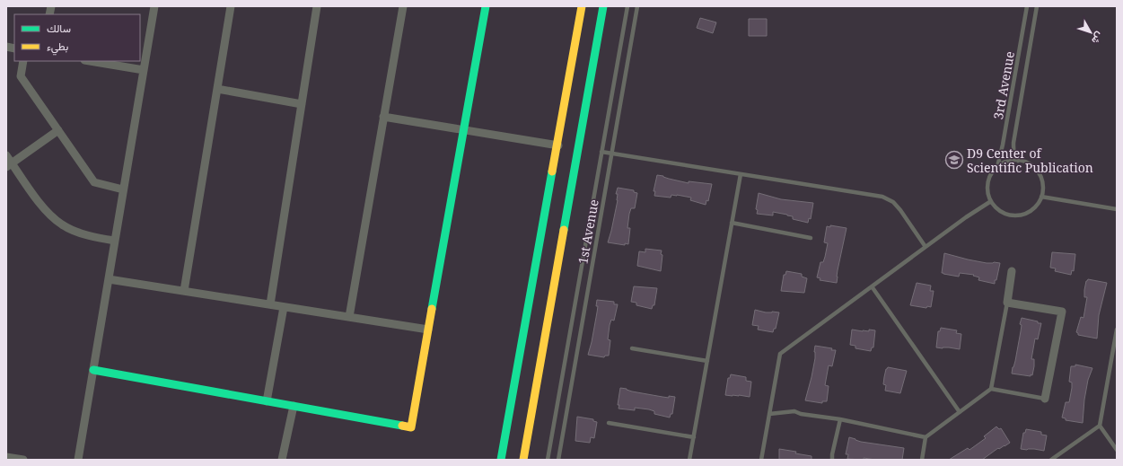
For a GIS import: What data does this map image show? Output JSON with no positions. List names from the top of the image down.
{
  "streets": {
    "lane": ["3rd Avenue", "1st Avenue"]
  },
  "places": {
    "school or university": ["D9 Center of Scientific Publication"]
  },
  "legend": ["سالك", "بطيء"],
  "north": "bottom right"
}
